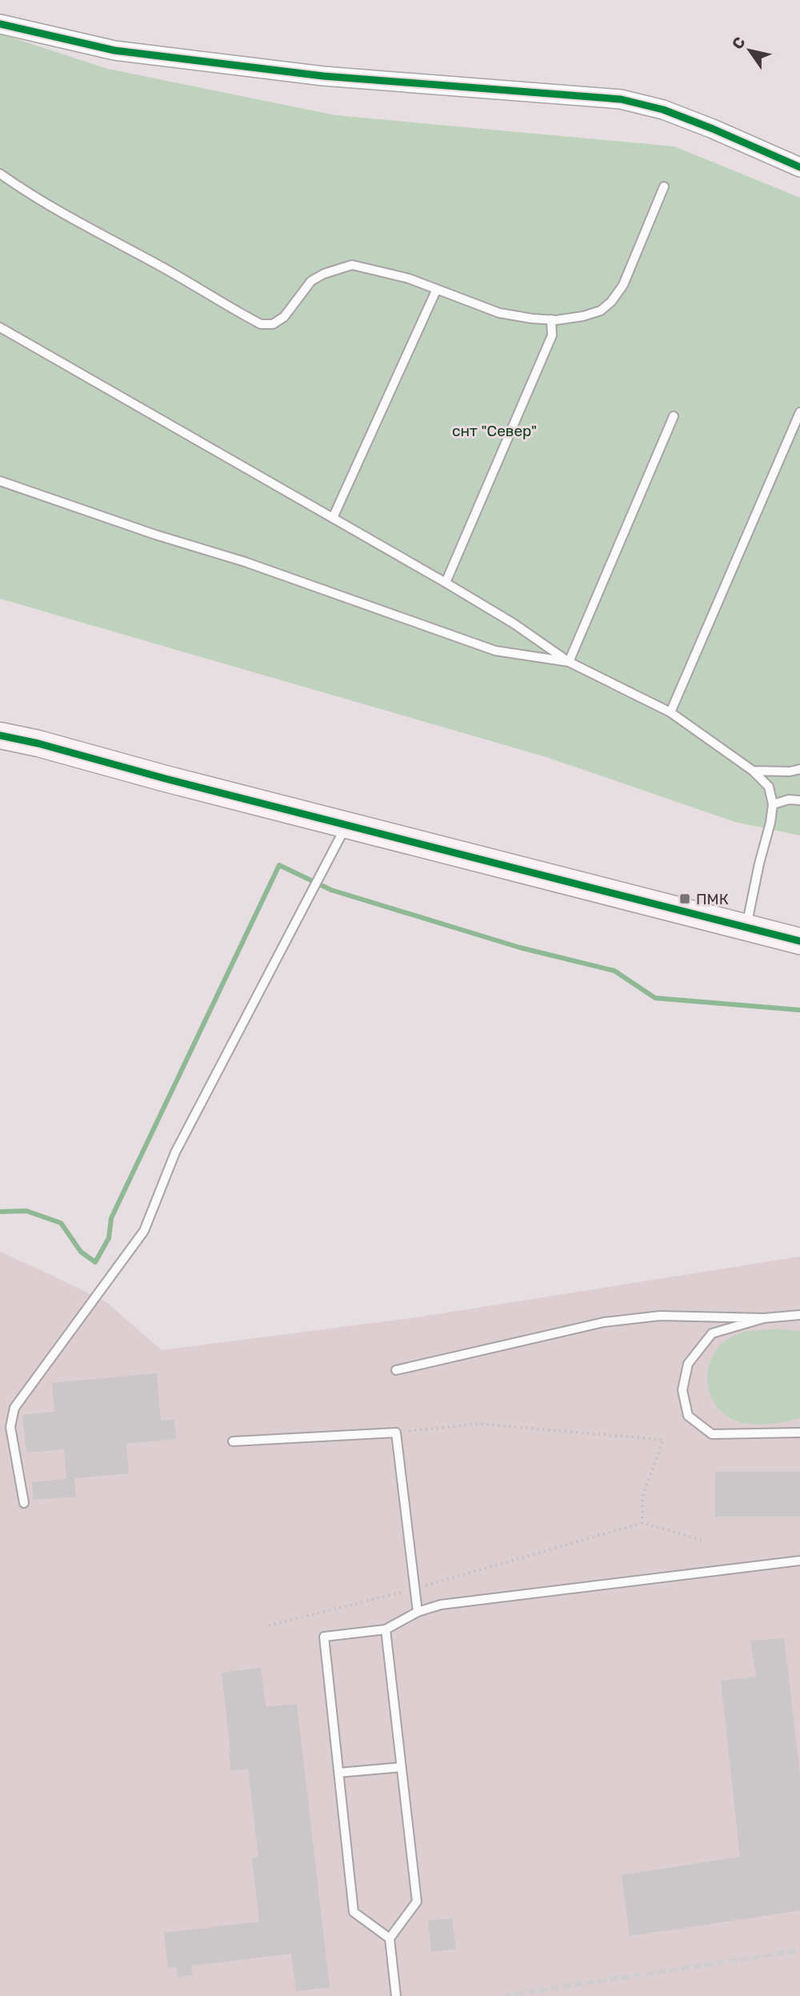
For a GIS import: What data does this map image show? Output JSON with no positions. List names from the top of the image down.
{
  "parks": ["снт \"Север\""],
  "places": {
    "transit": ["ПМК"]
  },
  "north": "top left"
}
